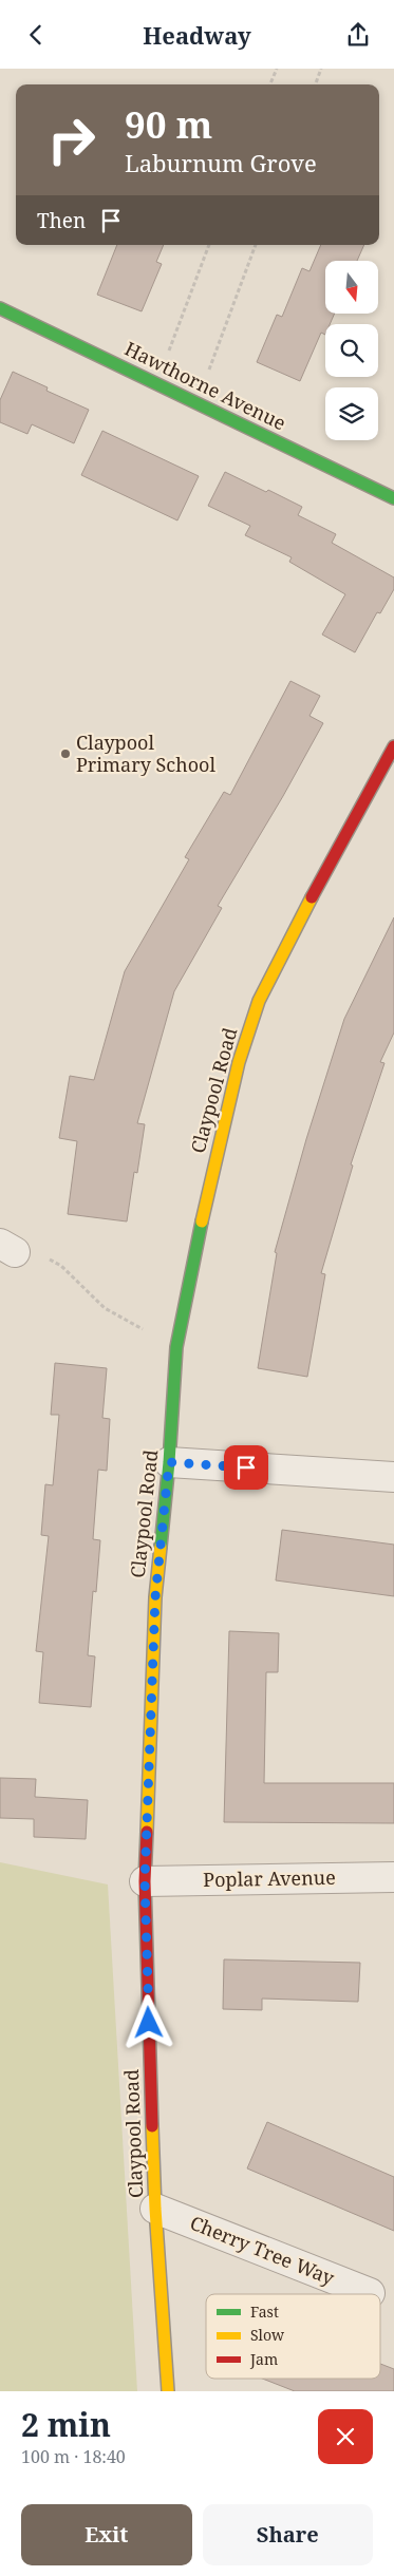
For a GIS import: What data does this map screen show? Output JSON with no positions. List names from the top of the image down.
{
  "streets": {
    "street": [
      "Hawthorne Avenue",
      "Claypool Road",
      "Poplar Avenue",
      "Cherry Tree Way"
    ]
  },
  "crossings": [
    ["Claypool Road", "Poplar Avenue"],
    ["Claypool Road", "Cherry Tree Way"]
  ],
  "places": ["Claypool Primary School"],
  "legend": ["Fast", "Slow", "Jam"],
  "north": "bottom",
  "page": {
    "header": "Headway",
    "turn": ["90 m", "Laburnum Grove"],
    "then": "Then",
    "heading": ["2 min", "100 m · 18:40"],
    "buttons": ["Exit", "Share"]
  }
}
